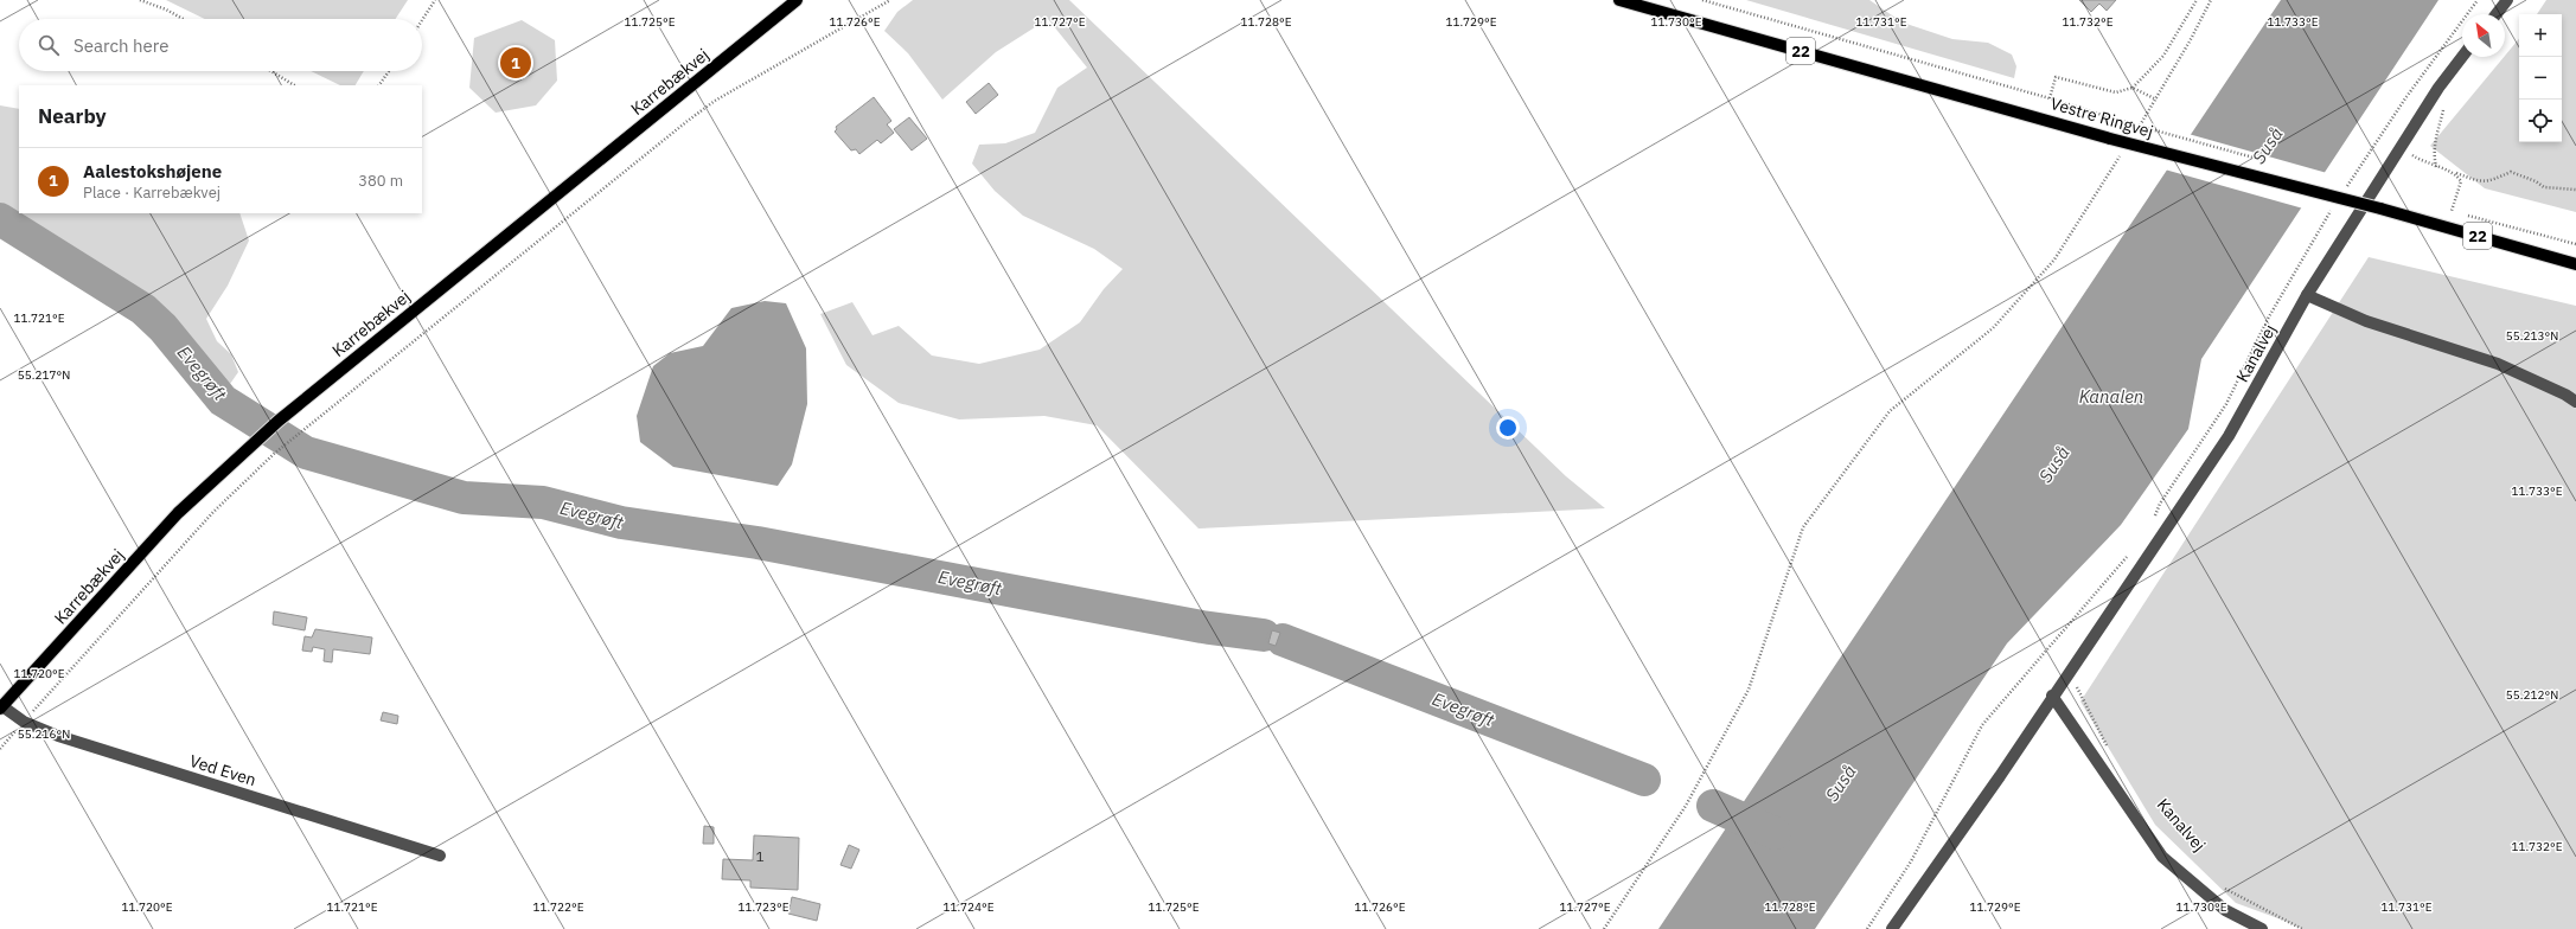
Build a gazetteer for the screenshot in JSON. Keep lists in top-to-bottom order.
{
  "streets": {
    "main road": ["22", "Karrebækvej", "Vestre Ringvej"],
    "street": ["Kanalvej", "Ved Even"]
  },
  "crossings": [
    ["Karrebækvej", "Ved Even"]
  ],
  "water": ["Suså", "Evegrøft", "Kanalen"],
  "house_numbers": ["1"],
  "north": "top left",
  "page": {
    "map_buttons": ["+", "−"],
    "search": "Search here",
    "pins": "1",
    "heading": "Nearby",
    "list": [
      {
        "mark": "1",
        "name": "Aalestokshøjene",
        "note": "Place · Karrebækvej",
        "value": "380 m"
      }
    ]
  },
  "coordinates": [
    "11.728°E",
    "11.731°E",
    "11.732°E",
    "11.725°E",
    "11.726°E",
    "11.727°E",
    "11.729°E",
    "11.730°E",
    "11.733°E",
    "11.721°E",
    "55.213°N",
    "55.217°N",
    "11.720°E",
    "55.212°N",
    "55.216°N",
    "11.722°E",
    "11.723°E",
    "11.724°E"
  ]
}
